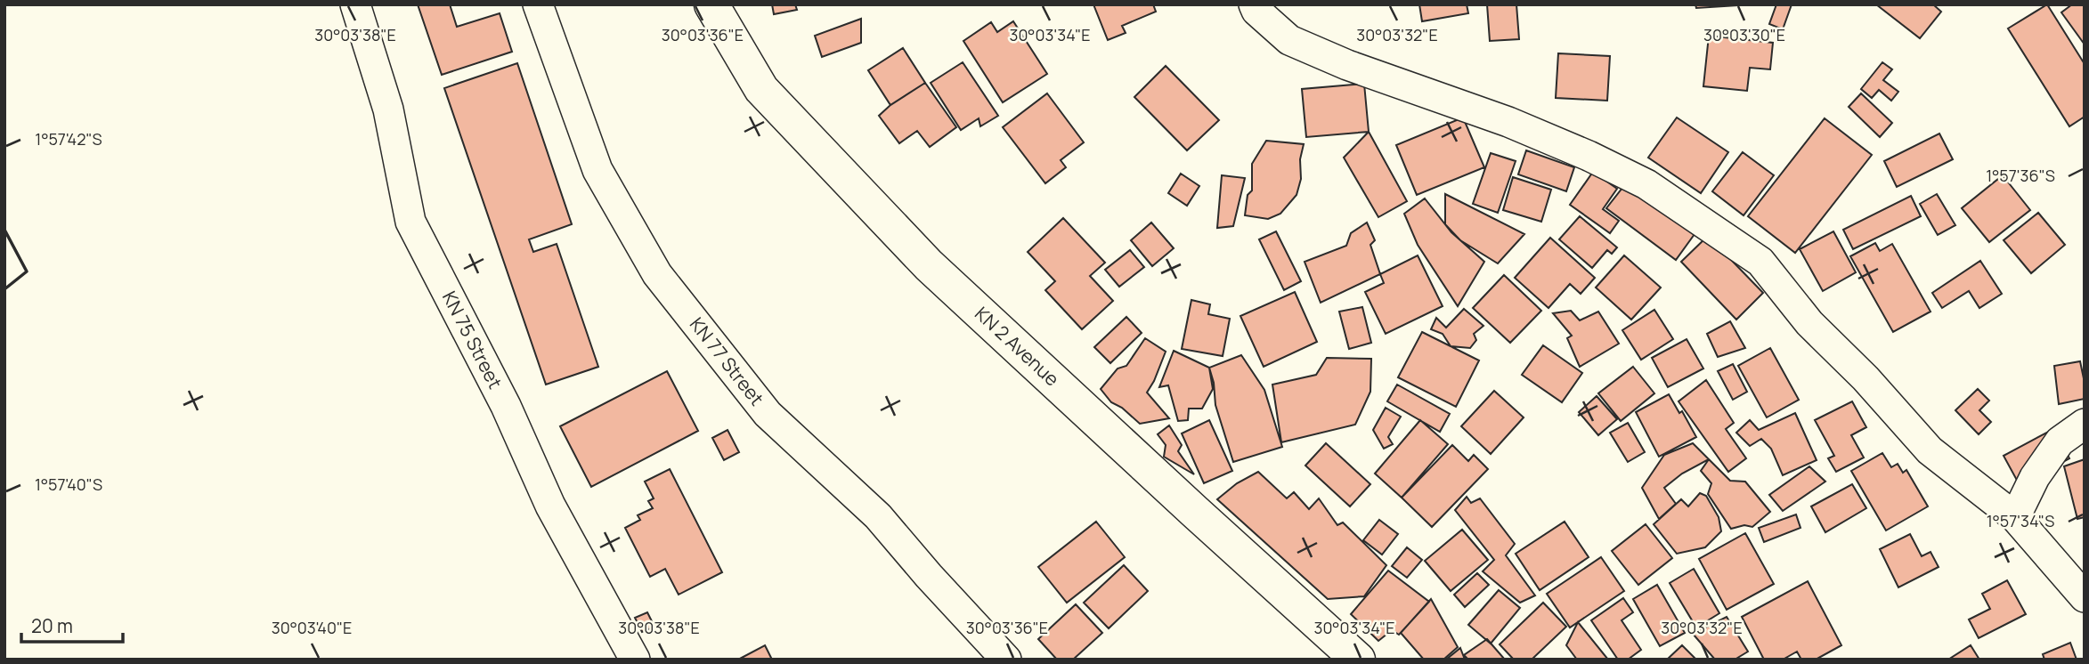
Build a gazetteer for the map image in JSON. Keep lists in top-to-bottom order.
{
  "streets": {
    "main road": ["KN 2 Avenue"],
    "street": ["KN 75 Street", "KN 77 Street"]
  },
  "scale_bar": "20 m",
  "coordinates": [
    "30°03'38\"E",
    "30°03'36\"E",
    "30°03'34\"E",
    "30°03'32\"E",
    "30°03'30\"E",
    "1°57'42\"S",
    "1°57'36\"S",
    "1°57'40\"S",
    "1°57'34\"S",
    "30°03'40\"E"
  ]
}
